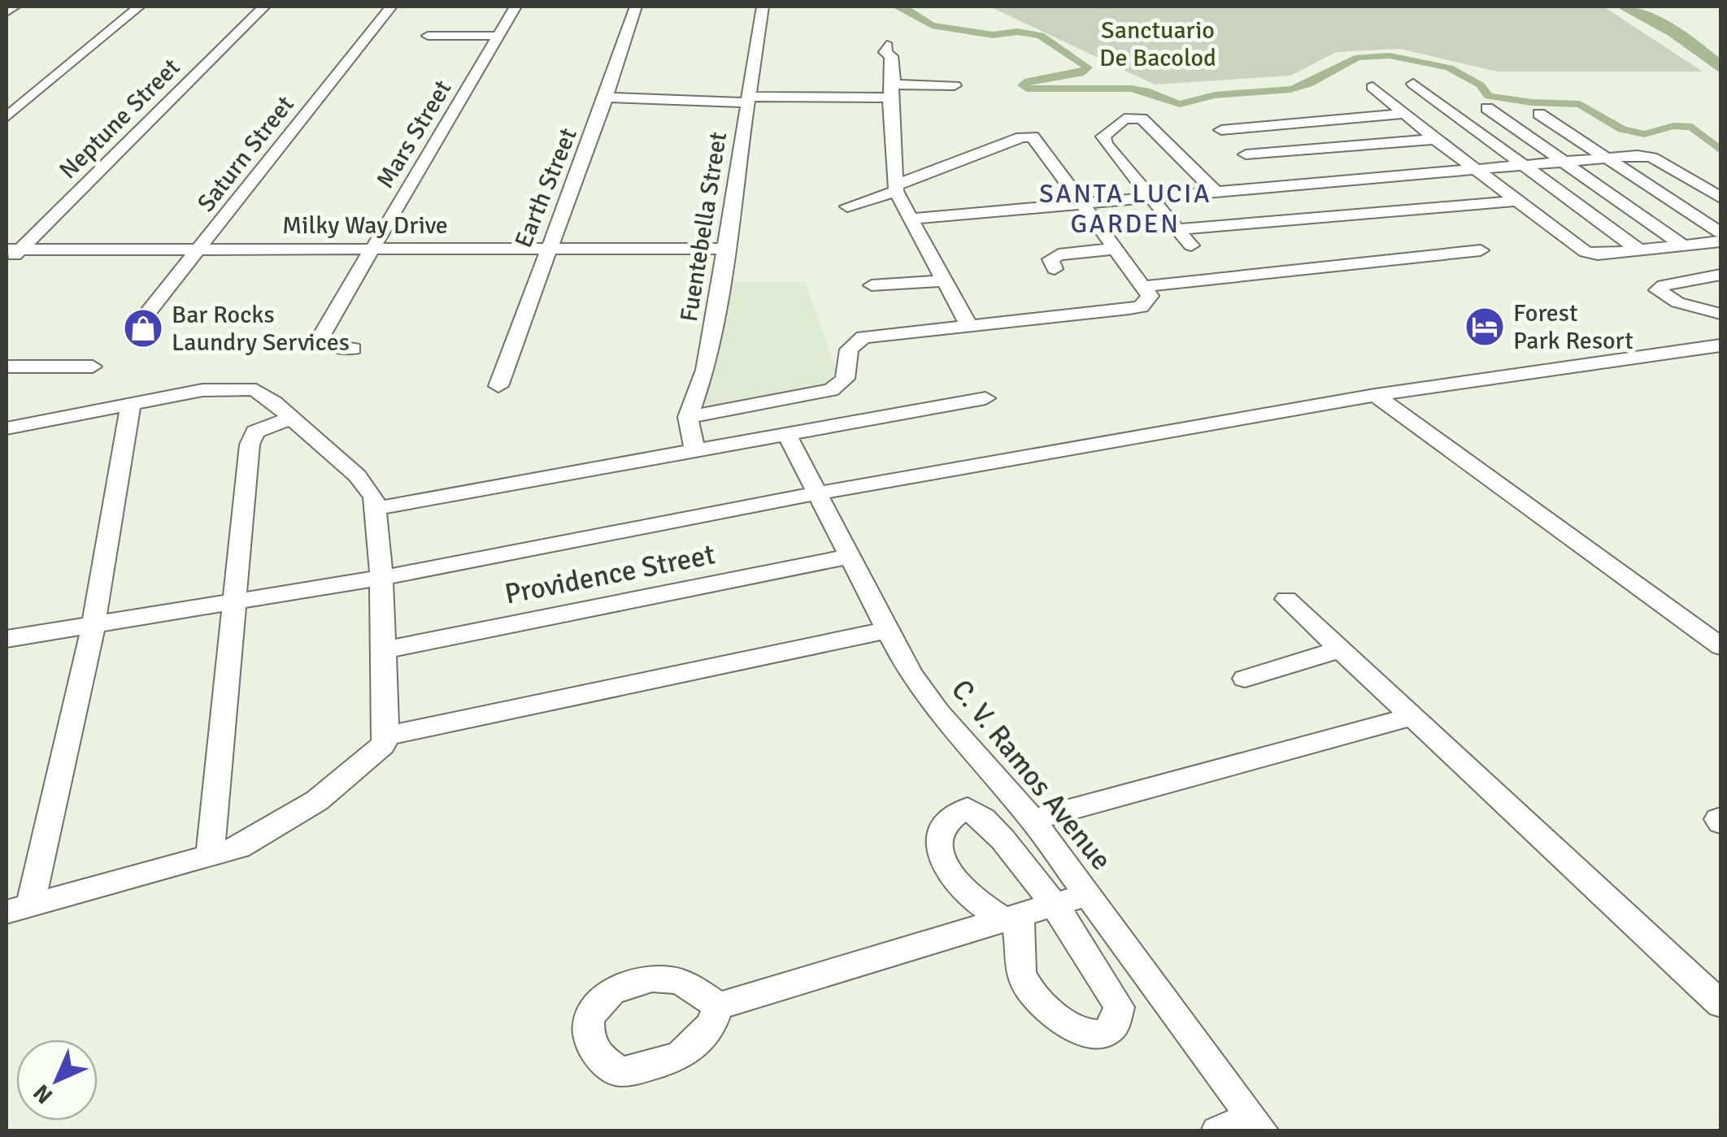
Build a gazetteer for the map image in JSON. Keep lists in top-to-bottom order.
{
  "streets": {
    "street": [
      "Neptune Street",
      "Mars Street",
      "Saturn Street",
      "Earth Street",
      "Milky Way Drive",
      "Fuentebella Street",
      "Providence Street",
      "C. V. Ramos Avenue"
    ]
  },
  "crossings": [
    ["Neptune Street", "Milky Way Drive"],
    ["Mars Street", "Milky Way Drive"],
    ["Saturn Street", "Milky Way Drive"],
    ["Earth Street", "Milky Way Drive"],
    ["Milky Way Drive", "Fuentebella Street"],
    ["Providence Street", "C. V. Ramos Avenue"]
  ],
  "districts": ["SANTA LUCIA GARDEN"],
  "parks": ["Sanctuario De Bacolod"],
  "places": {
    "hotel": ["Forest Park Resort"],
    "shop": ["Bar Rocks Laundry Services"]
  },
  "north": "bottom left"
}
